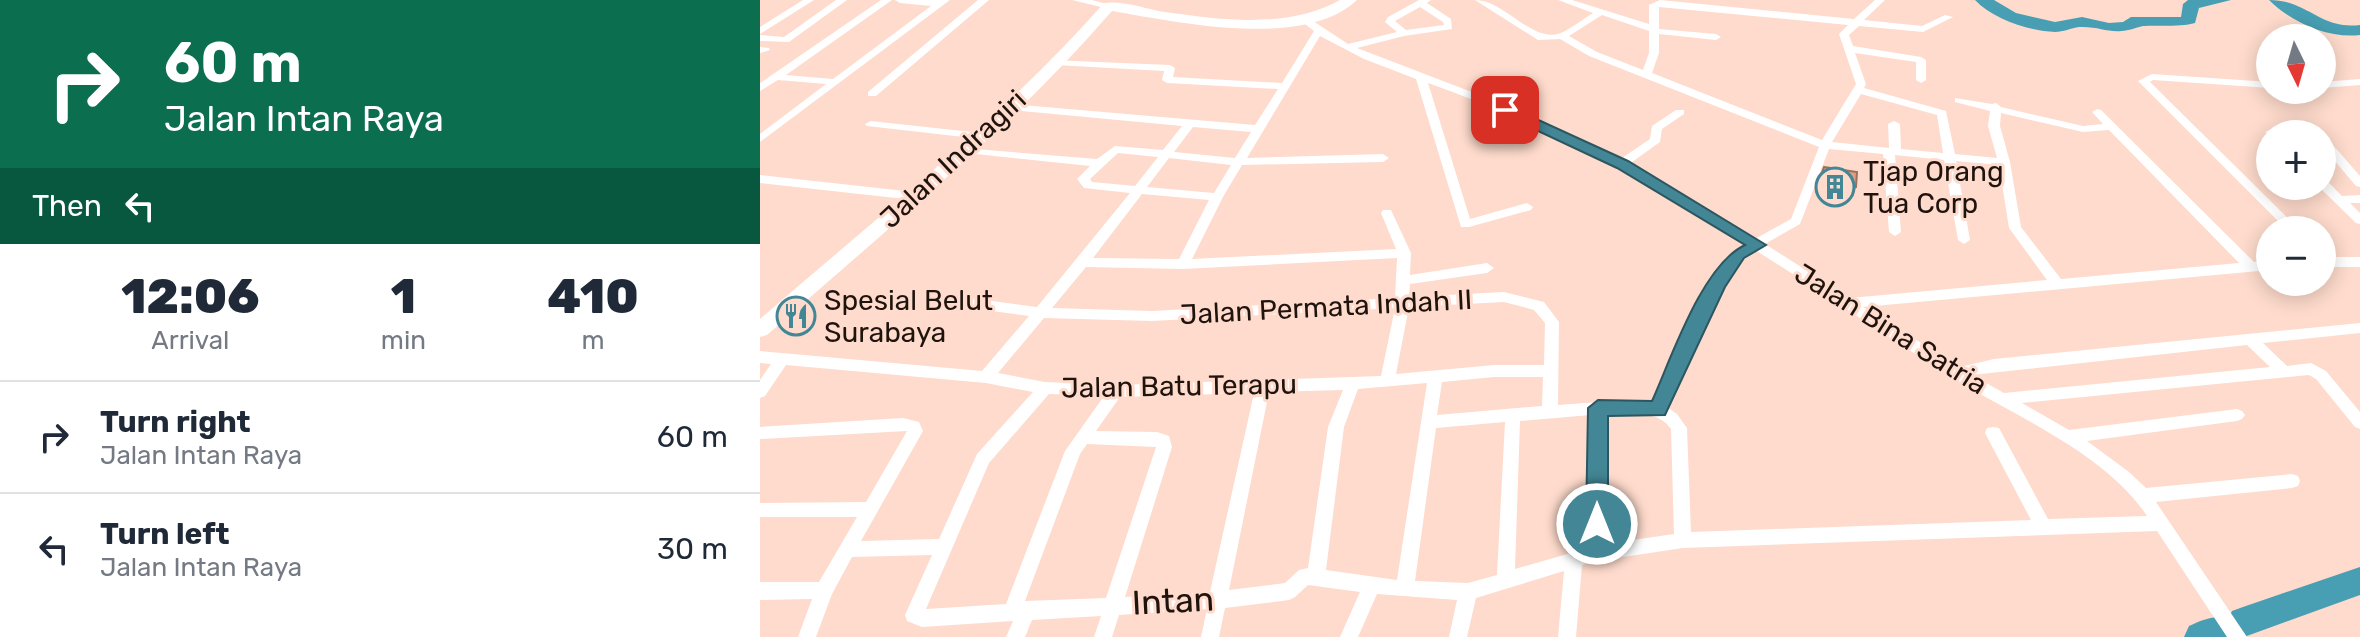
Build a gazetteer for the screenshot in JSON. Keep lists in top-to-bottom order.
{
  "streets": {
    "street": [
      "Jalan Indragiri",
      "Jalan Permata Indah II",
      "Jalan Bina Satria",
      "Jalan Batu Terapu",
      "Intan"
    ]
  },
  "crossings": [
    ["Jalan Permata Indah II", "Jalan Batu Terapu"],
    ["Jalan Batu Terapu", "Intan"]
  ],
  "places": {
    "building": ["Tjap Orang Tua Corp"],
    "restaurant": ["Spesial Belut Surabaya"]
  },
  "north": "bottom",
  "page": {
    "turn": ["60 m", "Jalan Intan Raya"],
    "map_buttons": ["+", "−"],
    "then": "Then",
    "eta": [
      "12:06",
      "Arrival",
      "1",
      "min",
      "410",
      "m"
    ],
    "list": [
      {
        "name": "Turn right",
        "note": "Jalan Intan Raya",
        "value": "60 m"
      },
      {
        "name": "Turn left",
        "note": "Jalan Intan Raya",
        "value": "30 m"
      }
    ]
  }
}
